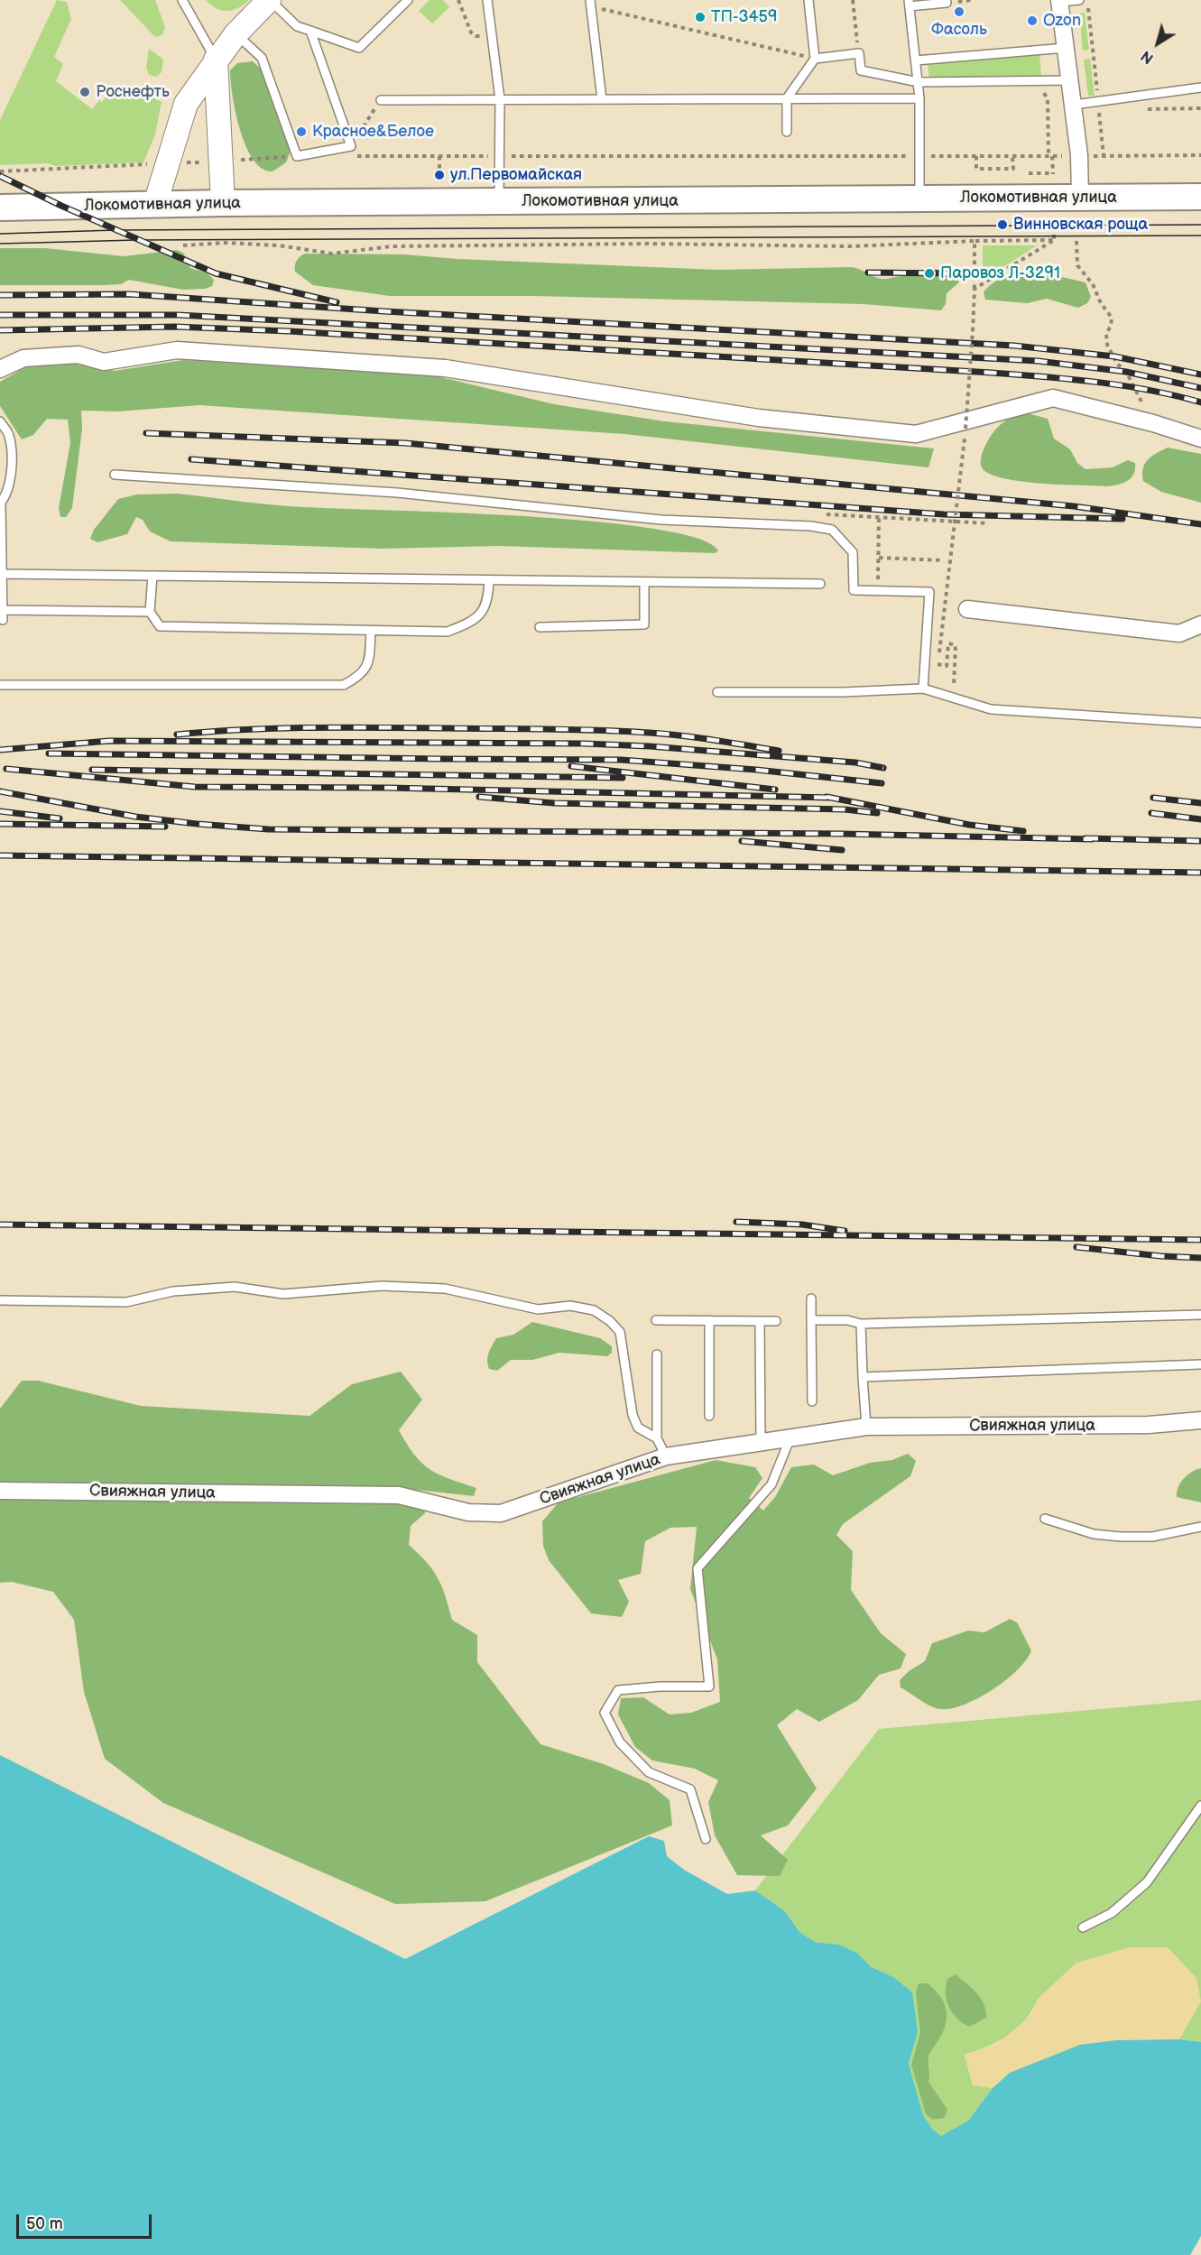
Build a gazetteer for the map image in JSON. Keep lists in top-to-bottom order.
{
  "streets": {
    "main road": ["Локомотивная улица"],
    "street": ["Свияжная улица"]
  },
  "places": [
    "Фасоль",
    "ТП-3459",
    "Ozon",
    "Роснефть",
    "Красное&Белое",
    "ул.Первомайская",
    "Винновская роща",
    "Паровоз Л-3291"
  ],
  "scale_bar": "50 m",
  "north": "bottom left"
}
